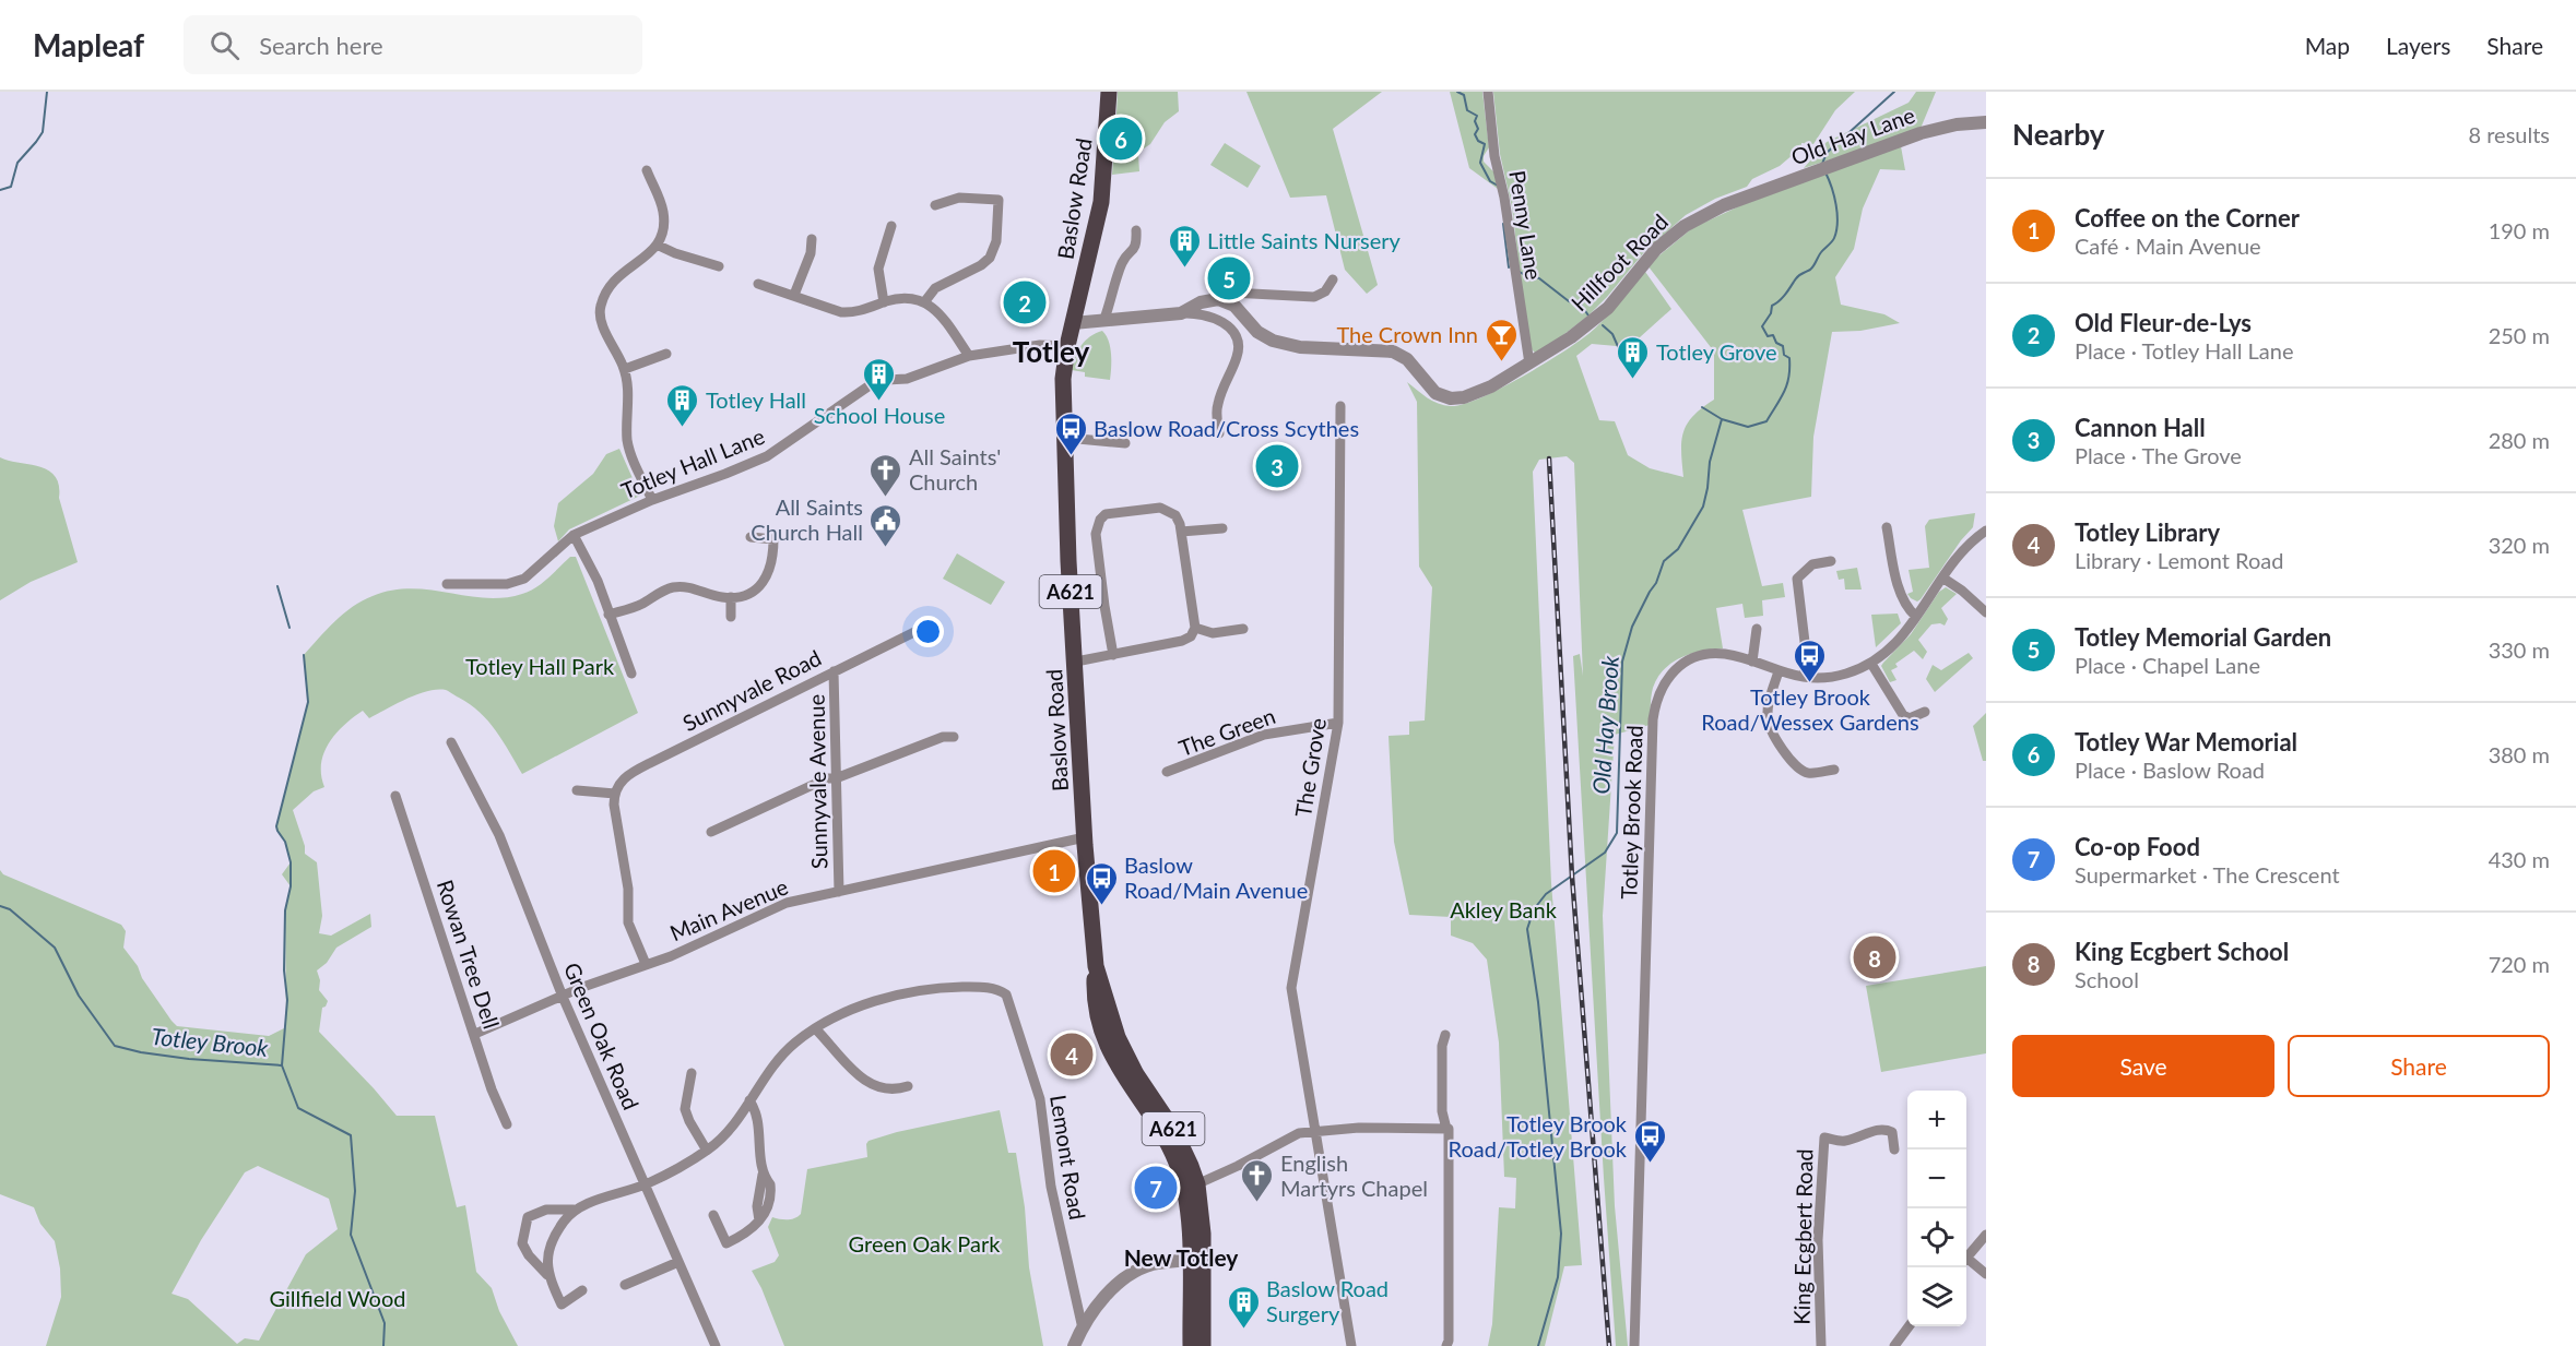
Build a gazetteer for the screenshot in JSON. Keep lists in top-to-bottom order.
{
  "streets": {
    "main road": ["Baslow Road", "A621"],
    "street": [
      "Old Hay Lane",
      "Penny Lane",
      "Hillfoot Road",
      "Totley Hall Lane",
      "Sunnyvale Road",
      "The Green",
      "The Grove",
      "Sunnyvale Avenue",
      "Totley Brook Road",
      "Main Avenue",
      "Rowan Tree Dell",
      "Green Oak Road",
      "Lemont Road",
      "King Ecgbert Road"
    ]
  },
  "crossings": [
    ["Old Hay Lane", "Hillfoot Road"],
    ["Baslow Road", "Totley Hall Lane"],
    ["Baslow Road", "A621"],
    ["Baslow Road", "Main Avenue"],
    ["Penny Lane", "Hillfoot Road"],
    ["Sunnyvale Road", "Sunnyvale Avenue"],
    ["The Green", "The Grove"],
    ["Sunnyvale Avenue", "Main Avenue"],
    ["Main Avenue", "Rowan Tree Dell"],
    ["Main Avenue", "Green Oak Road"]
  ],
  "districts": ["Totley", "New Totley"],
  "water": ["Old Hay Brook", "Totley Brook"],
  "parks": [
    "Totley Hall Park",
    "Akley Bank",
    "Green Oak Park",
    "Gillfield Wood"
  ],
  "places": {
    "building": [
      "Little Saints Nursery",
      "Totley Grove",
      "School House",
      "Totley Hall",
      "Baslow Road Surgery"
    ],
    "bar": ["The Crown Inn"],
    "bus stop": [
      "Baslow Road/Cross Scythes",
      "Totley Brook Road/Wessex Gardens",
      "Baslow Road/Main Avenue",
      "Totley Brook Road/Totley Brook"
    ],
    "church": ["All Saints' Church", "English Martyrs Chapel"],
    "public building": ["All Saints Church Hall"]
  },
  "page": {
    "header": "Mapleaf",
    "search": "Search here",
    "nav": ["Map", "Layers", "Share"],
    "heading": ["Nearby", "8 results"],
    "pins": [
      "6",
      "5",
      "2",
      "3",
      "1",
      "8",
      "4",
      "7"
    ],
    "list": [
      {
        "mark": "1",
        "name": "Coffee on the Corner",
        "note": "Café · Main Avenue",
        "value": "190 m"
      },
      {
        "mark": "2",
        "name": "Old Fleur-de-Lys",
        "note": "Place · Totley Hall Lane",
        "value": "250 m"
      },
      {
        "mark": "3",
        "name": "Cannon Hall",
        "note": "Place · The Grove",
        "value": "280 m"
      },
      {
        "mark": "4",
        "name": "Totley Library",
        "note": "Library · Lemont Road",
        "value": "320 m"
      },
      {
        "mark": "5",
        "name": "Totley Memorial Garden",
        "note": "Place · Chapel Lane",
        "value": "330 m"
      },
      {
        "mark": "6",
        "name": "Totley War Memorial",
        "note": "Place · Baslow Road",
        "value": "380 m"
      },
      {
        "mark": "7",
        "name": "Co-op Food",
        "note": "Supermarket · The Crescent",
        "value": "430 m"
      },
      {
        "mark": "8",
        "name": "King Ecgbert School",
        "note": "School",
        "value": "720 m"
      }
    ],
    "buttons": ["Save", "Share"],
    "map_buttons": ["+", "−"]
  }
}
